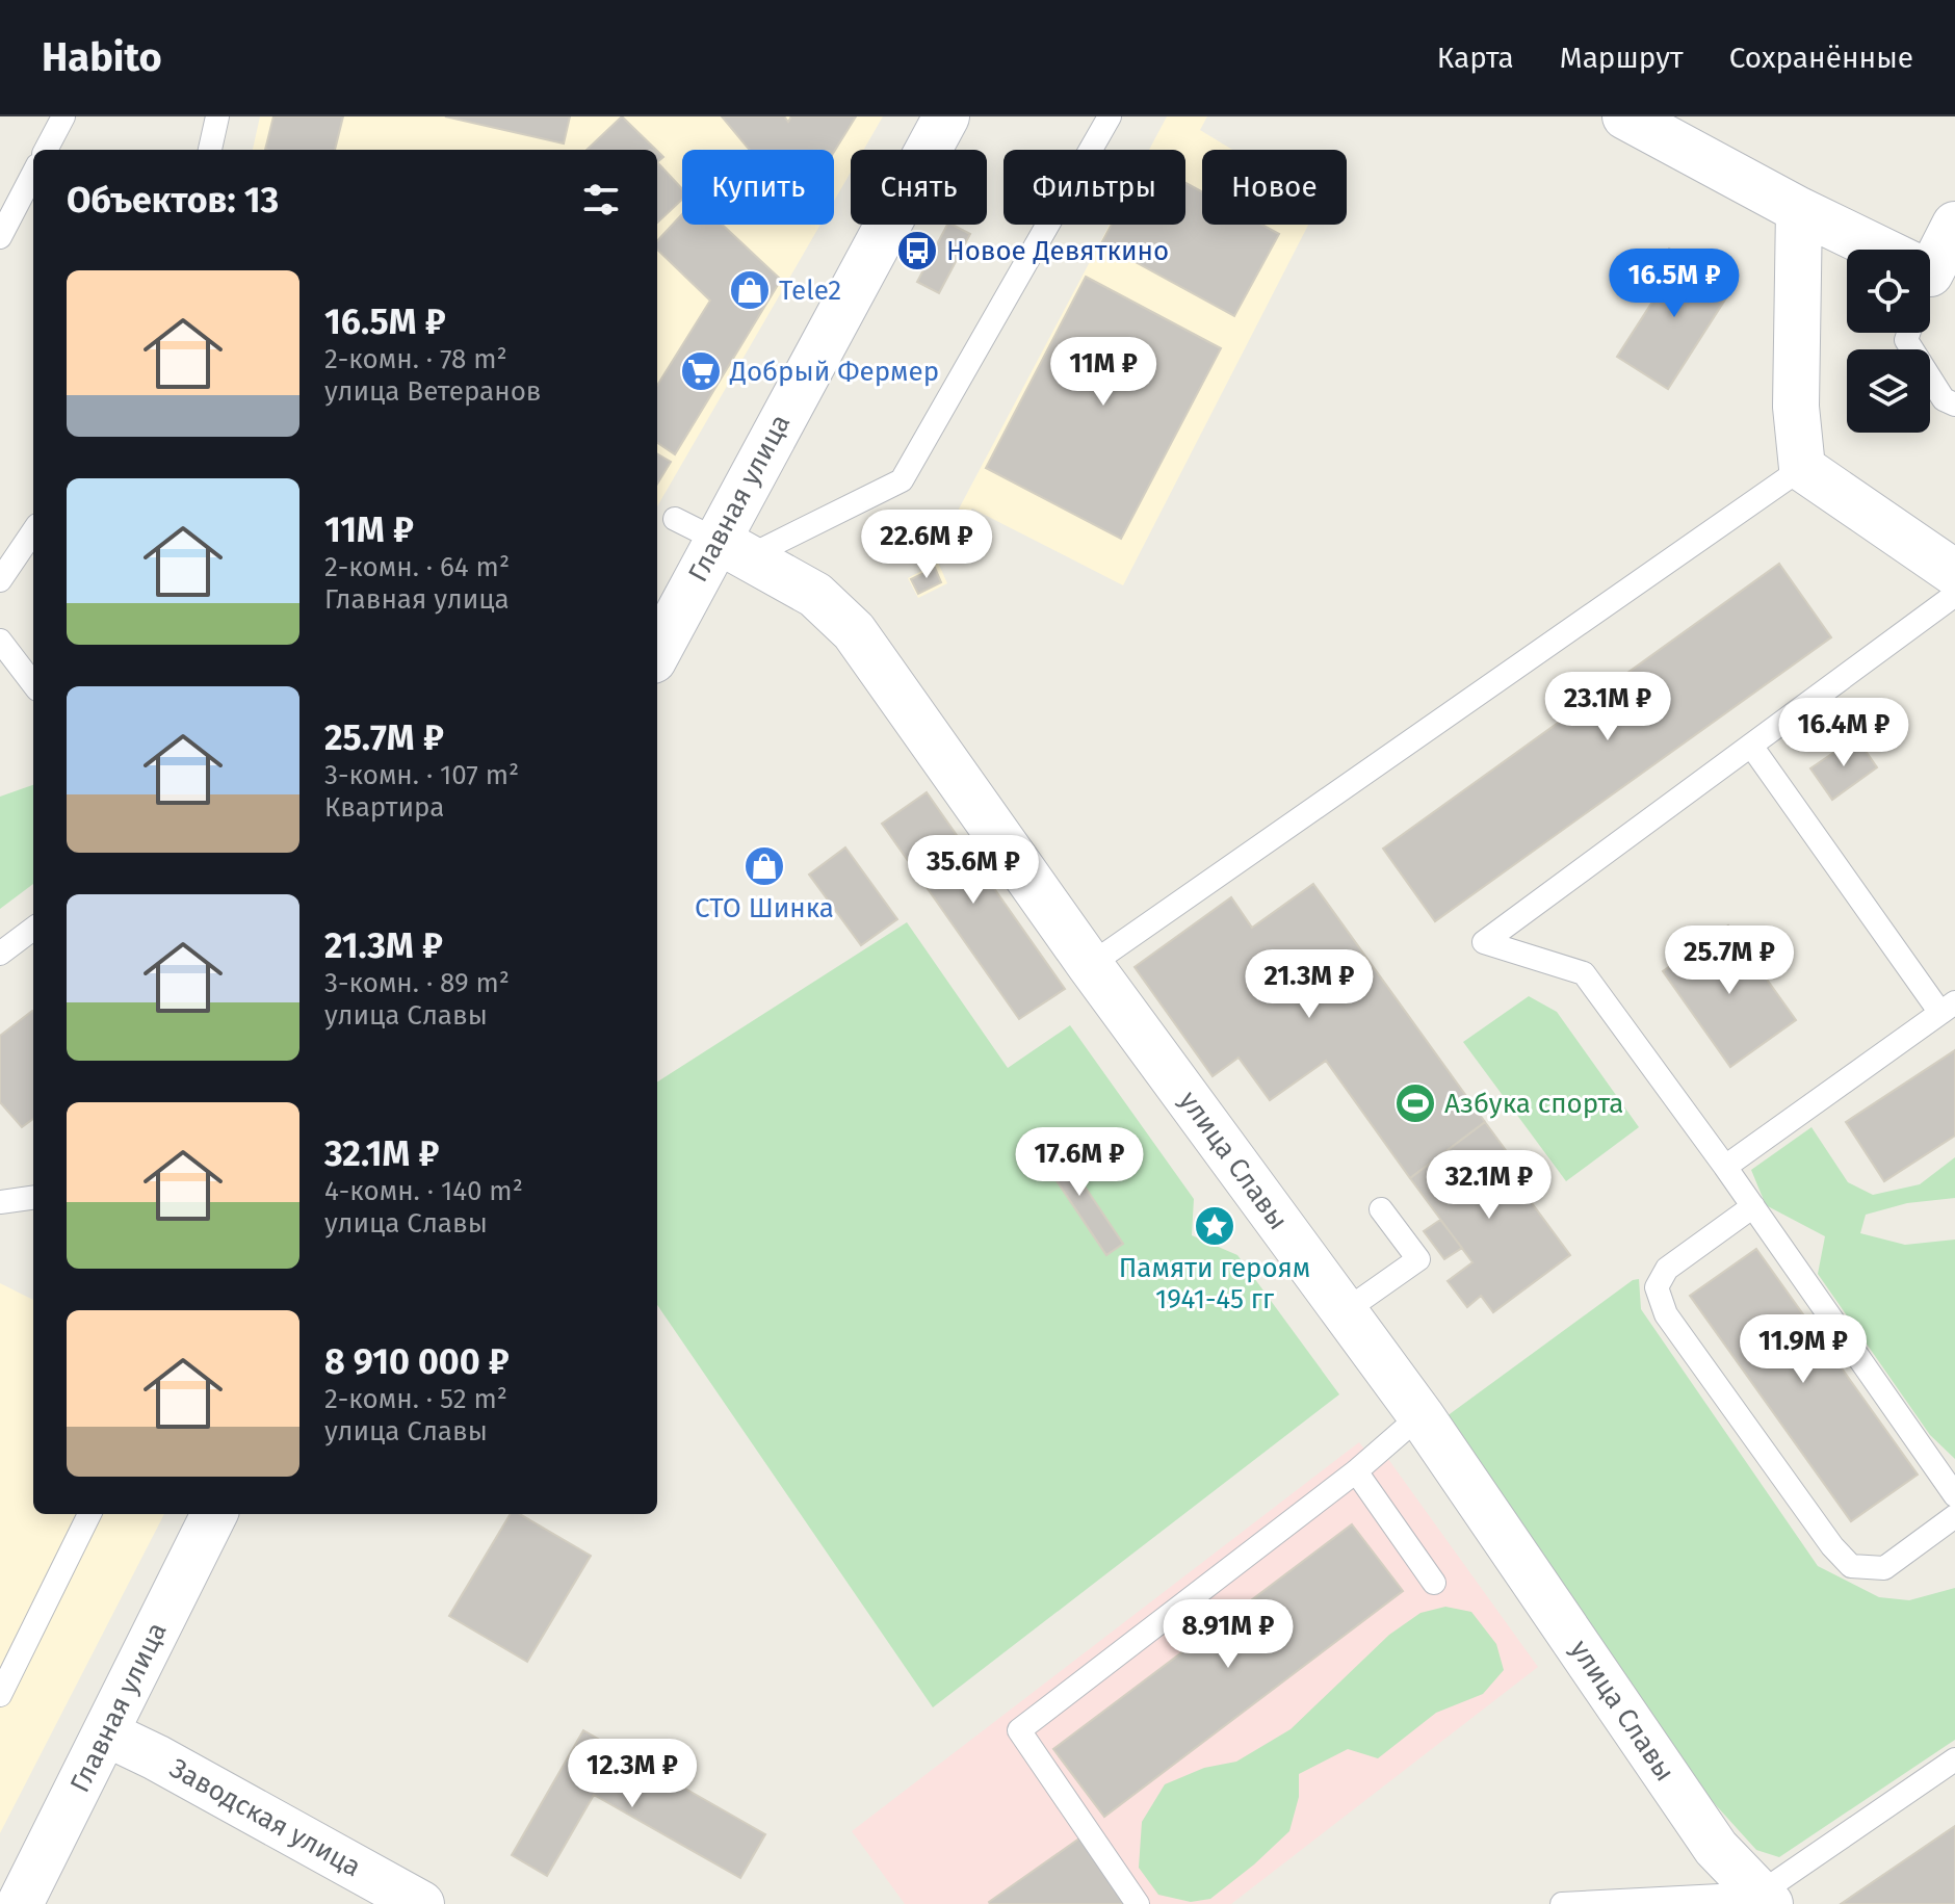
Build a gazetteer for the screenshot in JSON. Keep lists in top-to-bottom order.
{
  "streets": {
    "street": ["Главная улица", "улица Славы", "Заводская улица"]
  },
  "crossings": [
    ["Главная улица", "улица Славы"],
    ["Главная улица", "Заводская улица"]
  ],
  "places": {
    "bus stop": ["Новое Девяткино"],
    "shop": ["Tele2", "СТО Шинка"],
    "supermarket": ["Добрый Фермер"],
    "sports": ["Азбука спорта"],
    "place": ["Памяти героям 1941-45 гг"]
  },
  "page": {
    "header": "Habito",
    "nav": ["Карта", "Маршрут", "Сохранённые"],
    "chip": [
      "Купить",
      "Снять",
      "Фильтры",
      "Новое"
    ],
    "heading": "Объектов: 13",
    "price": [
      "16.5M ₽",
      "11M ₽",
      "22.6M ₽",
      "23.1M ₽",
      "16.4M ₽",
      "35.6M ₽",
      "25.7M ₽",
      "21.3M ₽",
      "17.6M ₽",
      "32.1M ₽",
      "11.9M ₽",
      "8.91M ₽",
      "12.3M ₽"
    ],
    "list": [
      {
        "name": "16.5M ₽",
        "note": "2-комн. · 78 m² · улица Ветеранов"
      },
      {
        "name": "11M ₽",
        "note": "2-комн. · 64 m² · Главная улица"
      },
      {
        "name": "25.7M ₽",
        "note": "3-комн. · 107 m² · Квартира"
      },
      {
        "name": "21.3M ₽",
        "note": "3-комн. · 89 m² · улица Славы"
      },
      {
        "name": "32.1M ₽",
        "note": "4-комн. · 140 m² · улица Славы"
      },
      {
        "name": "8 910 000 ₽",
        "note": "2-комн. · 52 m² · улица Славы"
      }
    ]
  }
}
